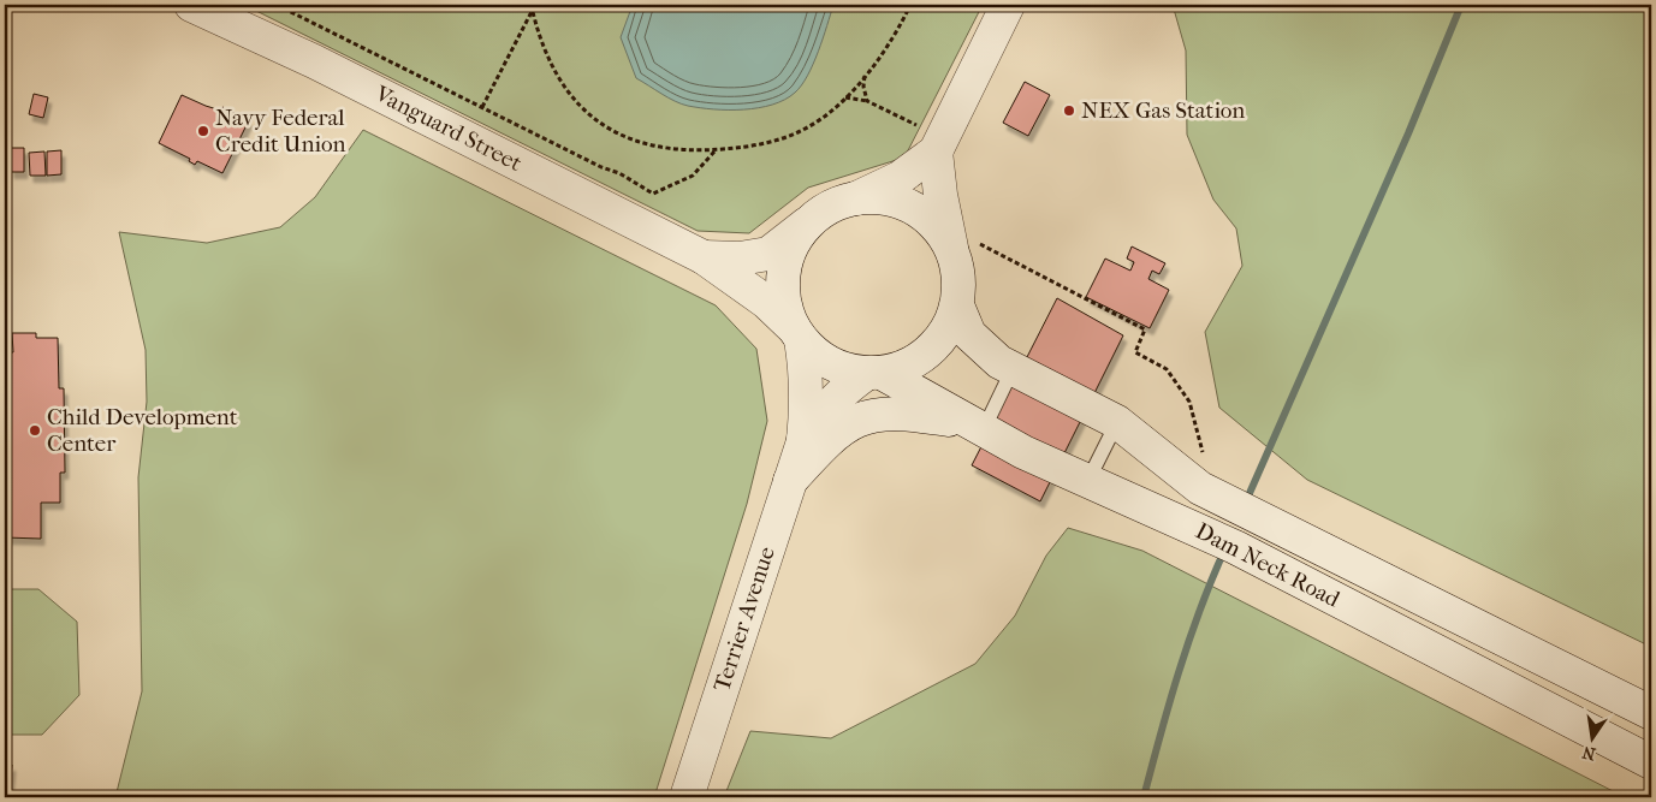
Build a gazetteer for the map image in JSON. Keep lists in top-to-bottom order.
{
  "streets": {
    "main road": ["Vanguard Street", "Dam Neck Road", "Terrier Avenue"]
  },
  "crossings": [
    ["Vanguard Street", "Dam Neck Road"],
    ["Vanguard Street", "Terrier Avenue"],
    ["Dam Neck Road", "Terrier Avenue"]
  ],
  "places": ["NEX Gas Station", "Navy Federal Credit Union", "Child Development Center"],
  "north": "bottom"
}
